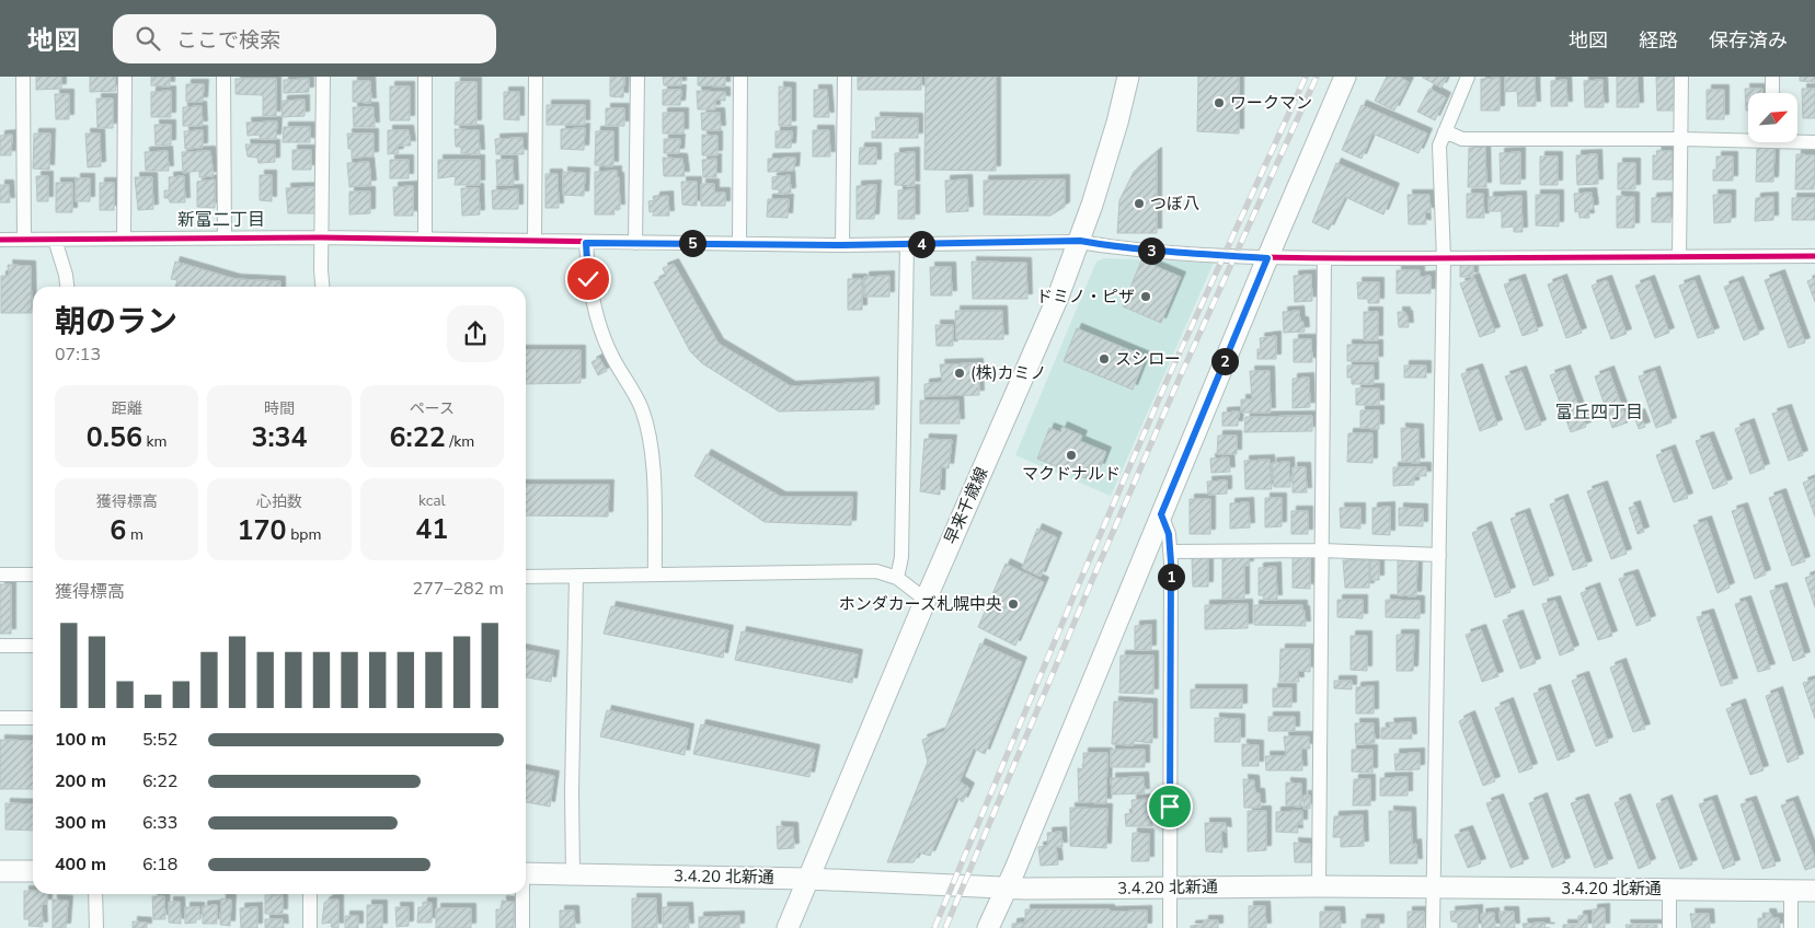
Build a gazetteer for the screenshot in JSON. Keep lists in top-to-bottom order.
{
  "streets": {
    "street": ["早来千歳線", "3.4.20 北新通"]
  },
  "crossings": [
    ["早来千歳線", "3.4.20 北新通"]
  ],
  "districts": ["新富二丁目", "富丘四丁目"],
  "places": [
    "ワークマン",
    "つぼ八",
    "ドミノ・ピザ",
    "スシロー",
    "(株)カミノ",
    "マクドナルド",
    "ホンダカーズ札幌中央"
  ],
  "north": "top right",
  "page": {
    "header": "地図",
    "search": "ここで検索",
    "nav": ["地図", "経路", "保存済み"],
    "pins": [
      "5",
      "4",
      "3",
      "2",
      "1"
    ],
    "heading": ["朝のラン", "07:13"],
    "stats": [
      ["距離", "0.56 km"],
      ["時間", "3:34"],
      ["ペース", "6:22 /km"],
      ["獲得標高", "6 m"],
      ["心拍数", "170 bpm"],
      ["kcal", "41"]
    ],
    "chart": ["獲得標高", "277–282 m"],
    "list": [
      {
        "name": "100 m",
        "note": "5:52"
      },
      {
        "name": "200 m",
        "note": "6:22"
      },
      {
        "name": "300 m",
        "note": "6:33"
      },
      {
        "name": "400 m",
        "note": "6:18"
      }
    ]
  }
}
